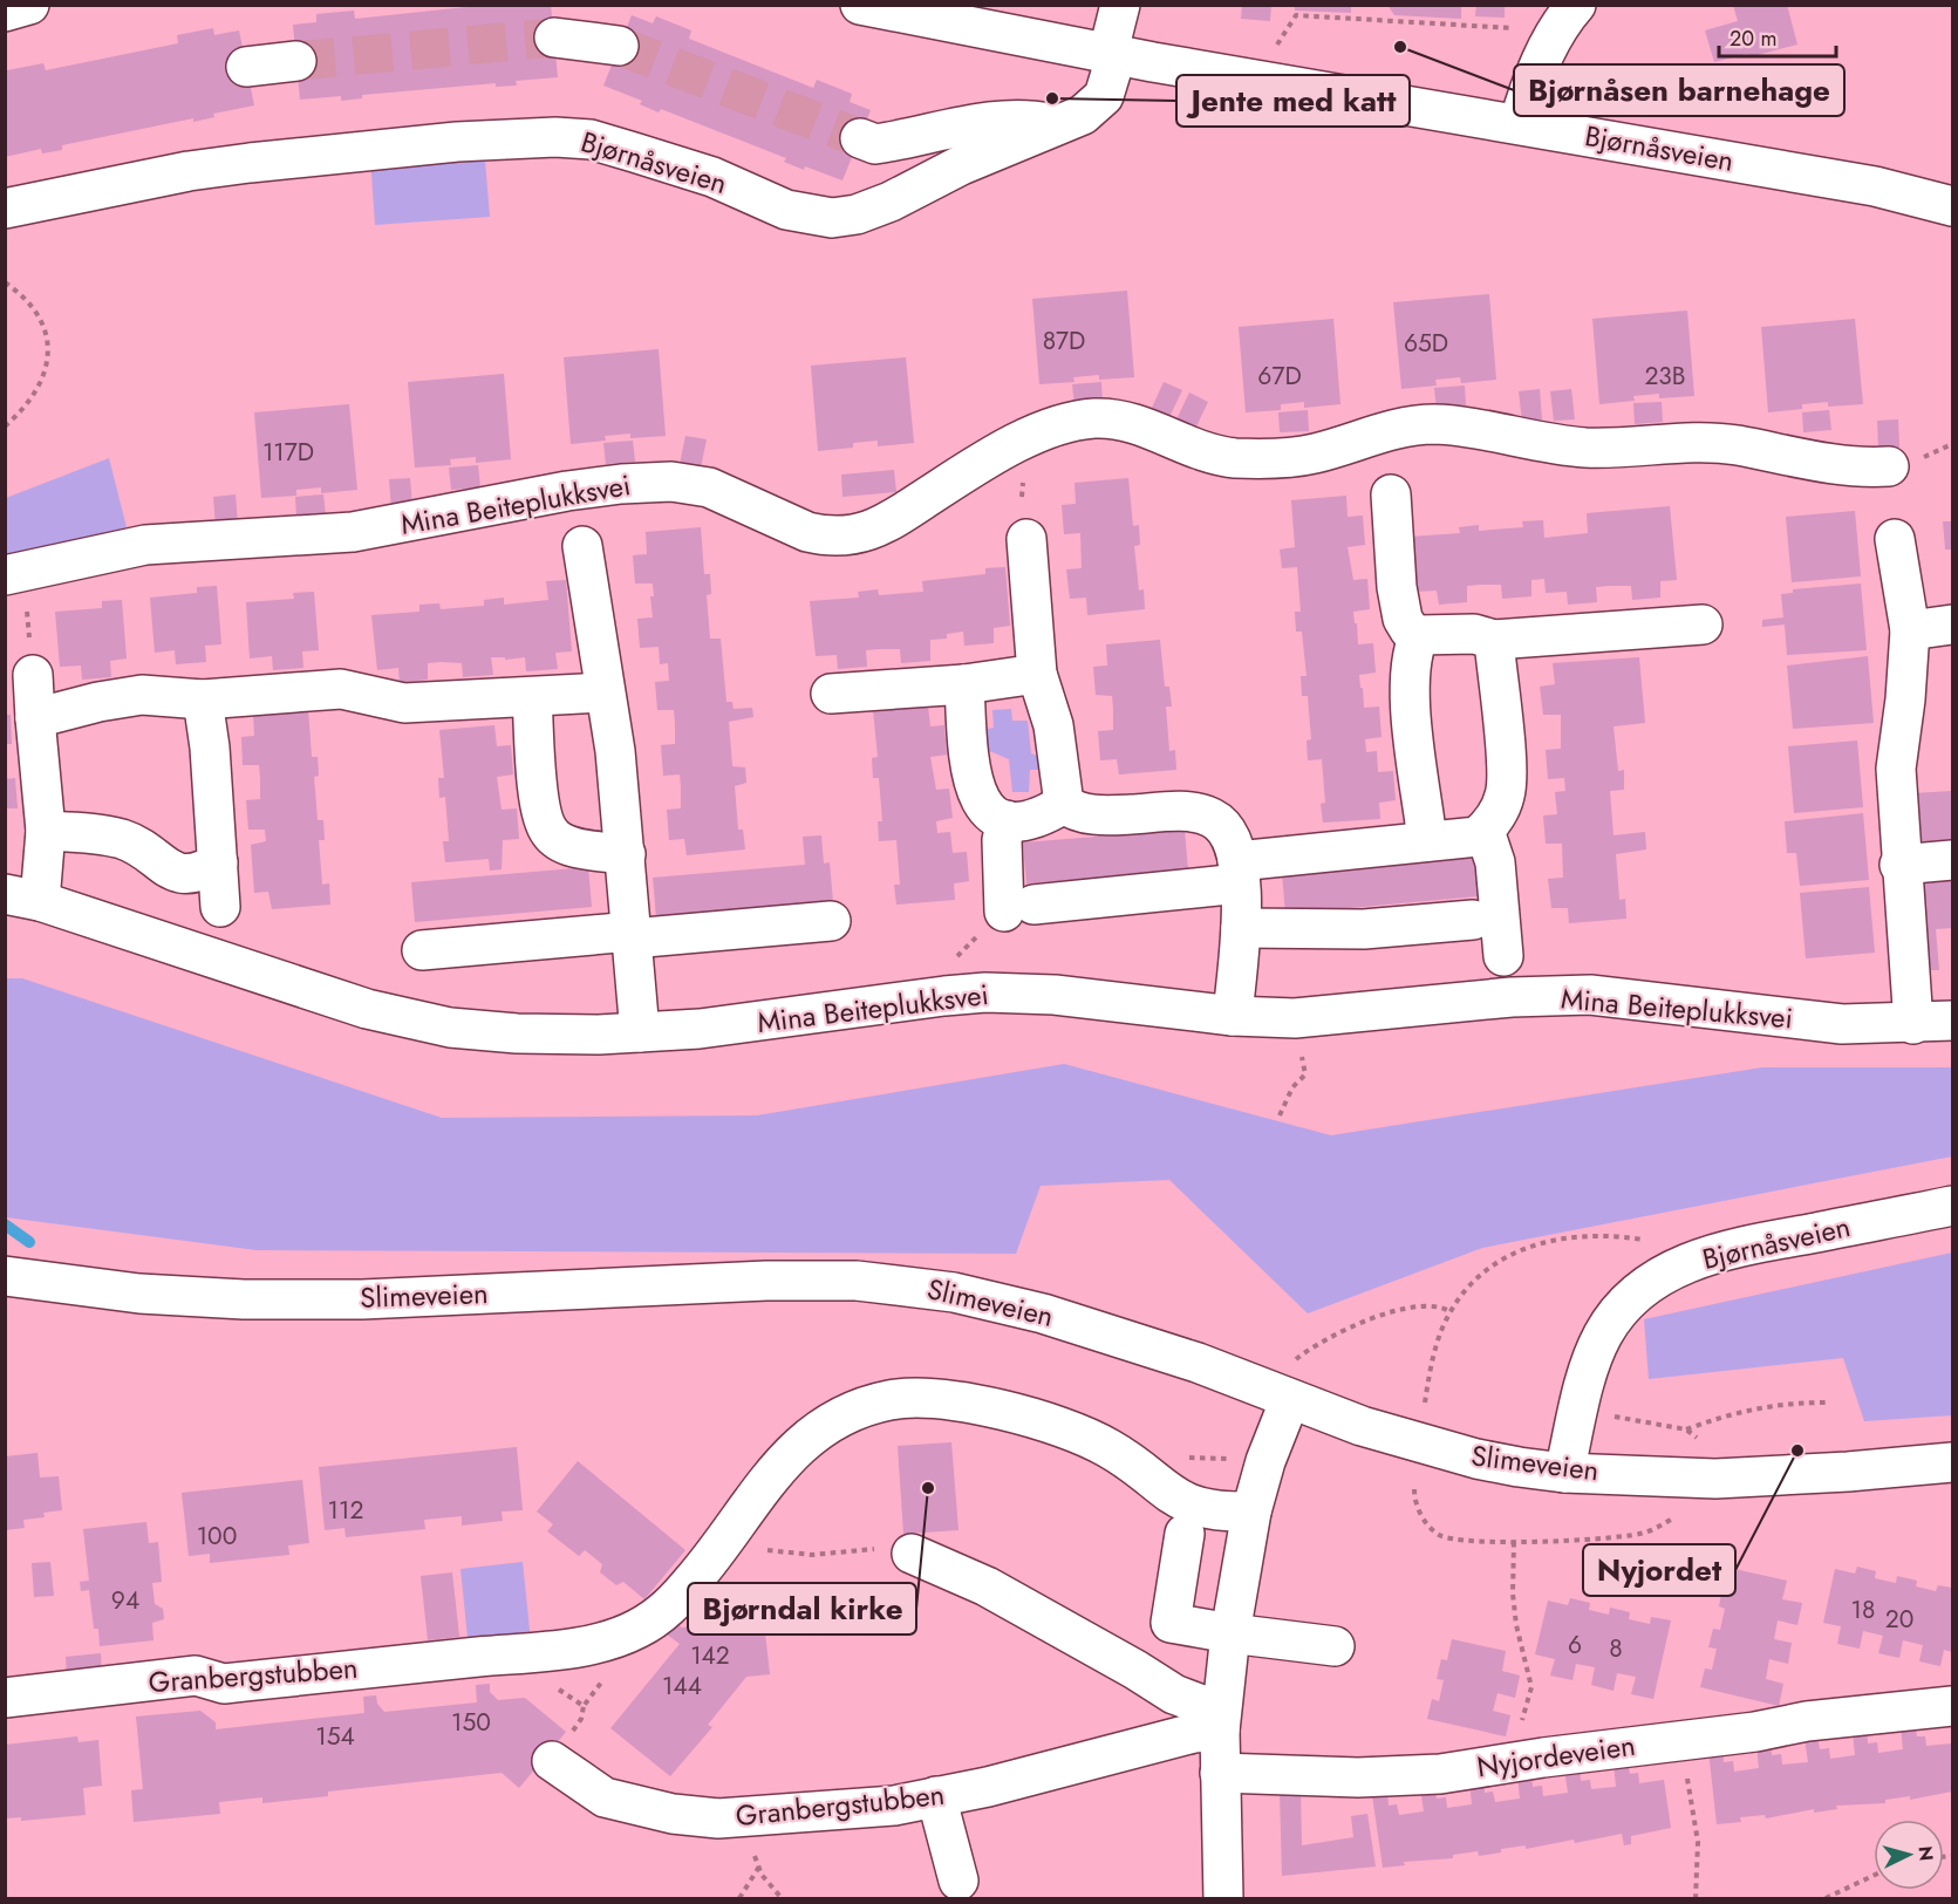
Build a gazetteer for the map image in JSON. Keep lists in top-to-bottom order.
{
  "streets": {
    "street": [
      "Bjørnåsveien",
      "Mina Beiteplukksvei",
      "Slimeveien",
      "Granbergstubben",
      "Nyjordeveien"
    ]
  },
  "crossings": [
    ["Bjørnåsveien", "Slimeveien"]
  ],
  "places": [
    "Bjørnåsen barnehage",
    "Jente med katt",
    "Nyjordet",
    "Bjørndal kirke"
  ],
  "house_numbers": [
    "87D",
    "65D",
    "67D",
    "23B",
    "117D",
    "112",
    "100",
    "94",
    "18",
    "20",
    "6",
    "8",
    "142",
    "144",
    "150",
    "154"
  ],
  "scale_bar": "20 m",
  "north": "right"
}
